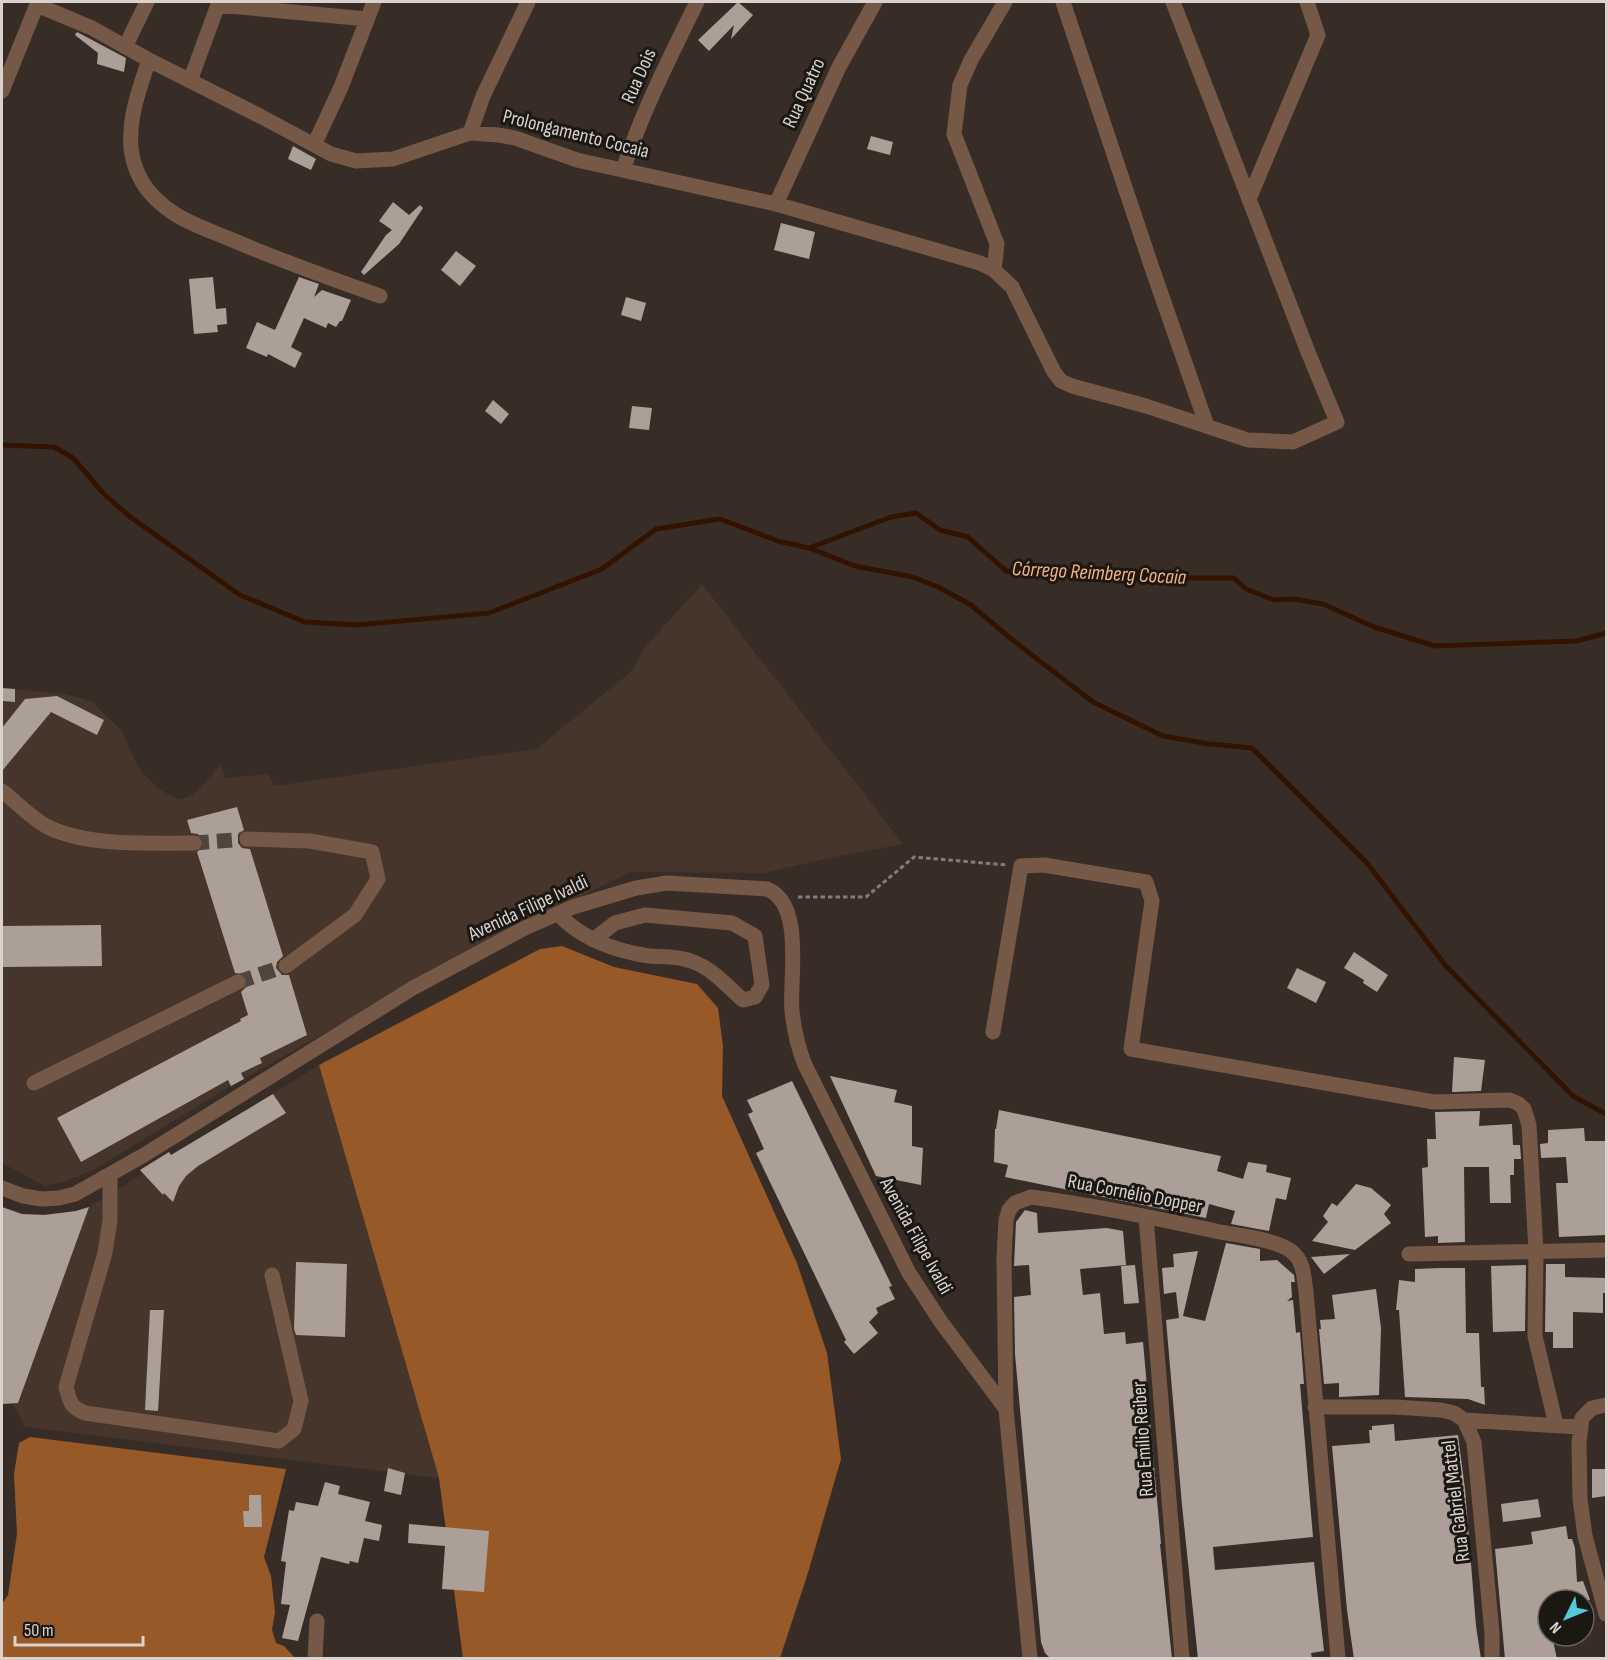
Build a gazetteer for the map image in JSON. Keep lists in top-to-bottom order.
{
  "streets": {
    "street": [
      "Rua Dois",
      "Rua Quatro",
      "Prolongamento Cocaia",
      "Avenida Filipe Ivaldi",
      "Rua Cornélio Dopper",
      "Rua Emílio Reiber",
      "Rua Gabriel Mattel"
    ]
  },
  "crossings": [
    ["Rua Dois", "Prolongamento Cocaia"],
    ["Rua Quatro", "Prolongamento Cocaia"],
    ["Avenida Filipe Ivaldi", "Rua Cornélio Dopper"],
    ["Rua Cornélio Dopper", "Rua Emílio Reiber"],
    ["Rua Cornélio Dopper", "Rua Gabriel Mattel"]
  ],
  "water": ["Córrego Reimberg Cocaia"],
  "scale_bar": "50 m",
  "north": "bottom left"
}
